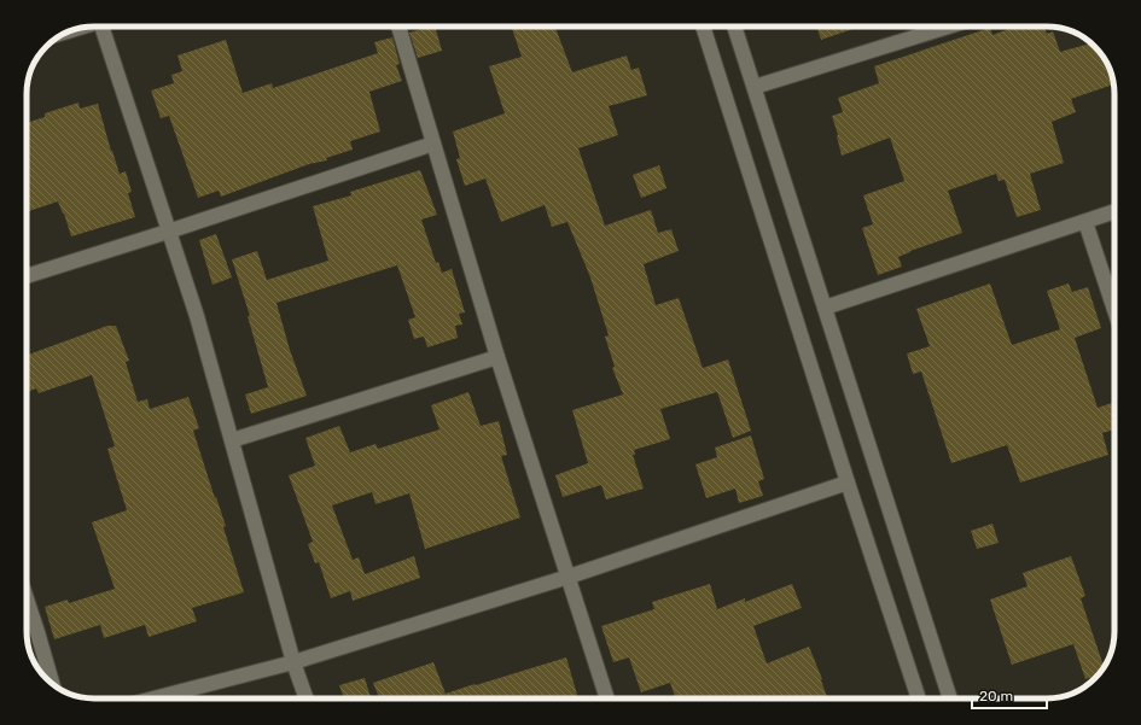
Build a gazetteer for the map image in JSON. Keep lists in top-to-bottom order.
{
  "scale_bar": "20 m"
}
